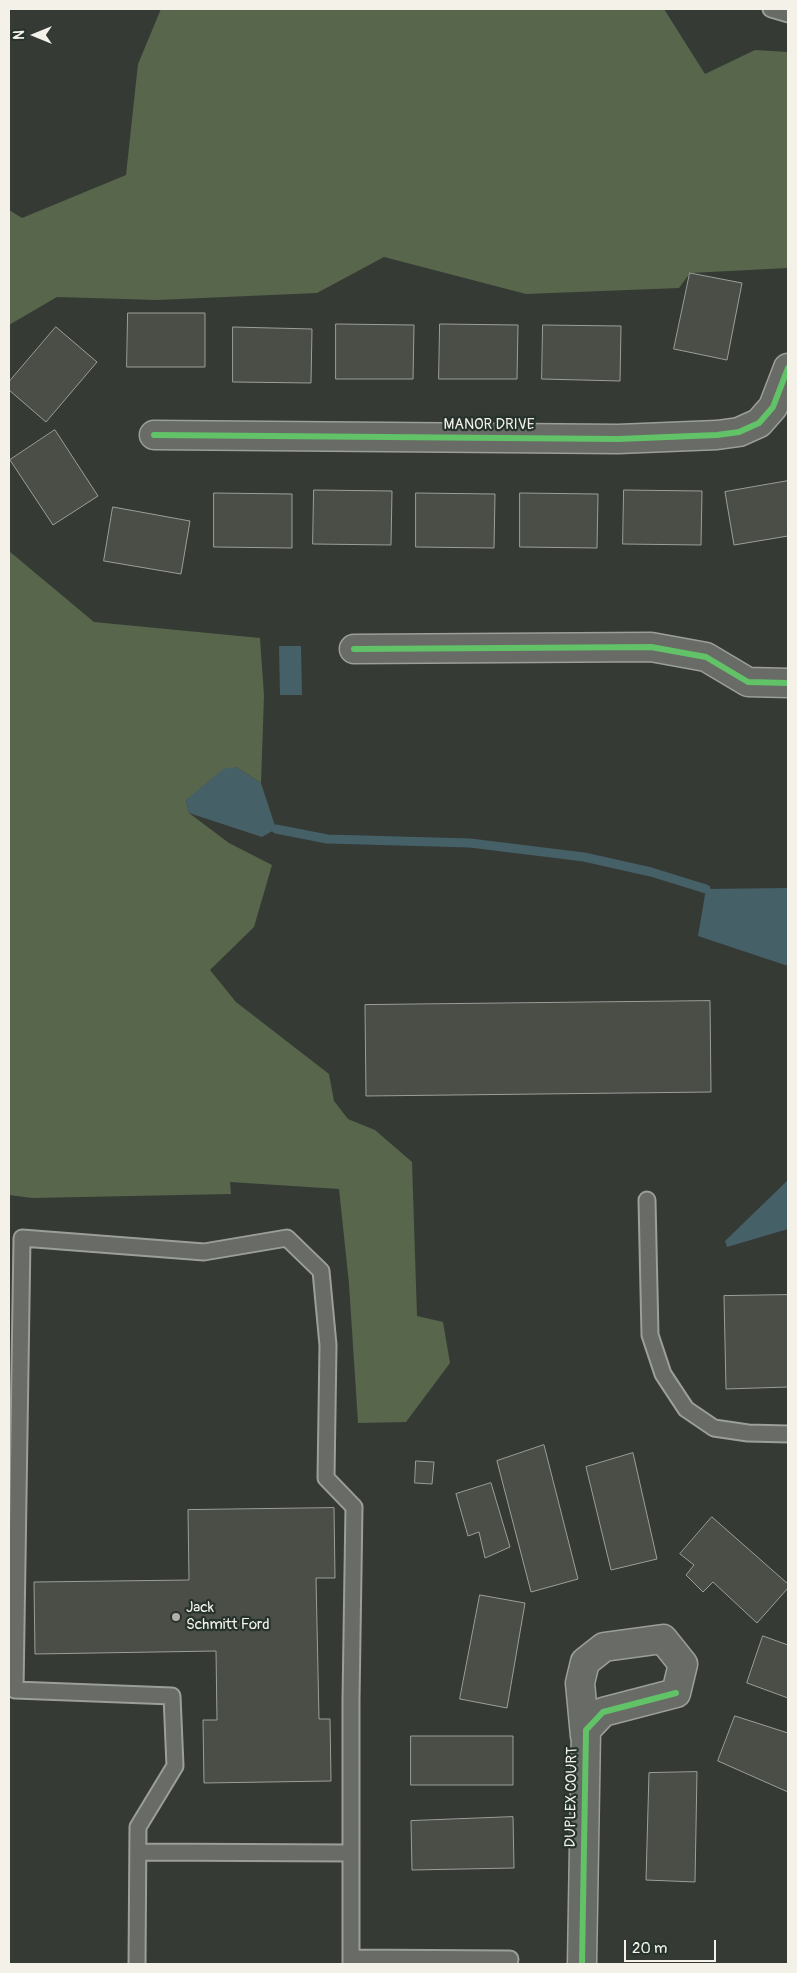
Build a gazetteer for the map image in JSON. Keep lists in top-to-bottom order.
{
  "streets": {
    "street": ["MANOR DRIVE", "DUPLEX COURT"]
  },
  "places": ["Jack Schmitt Ford"],
  "scale_bar": "20 m",
  "north": "left"
}
